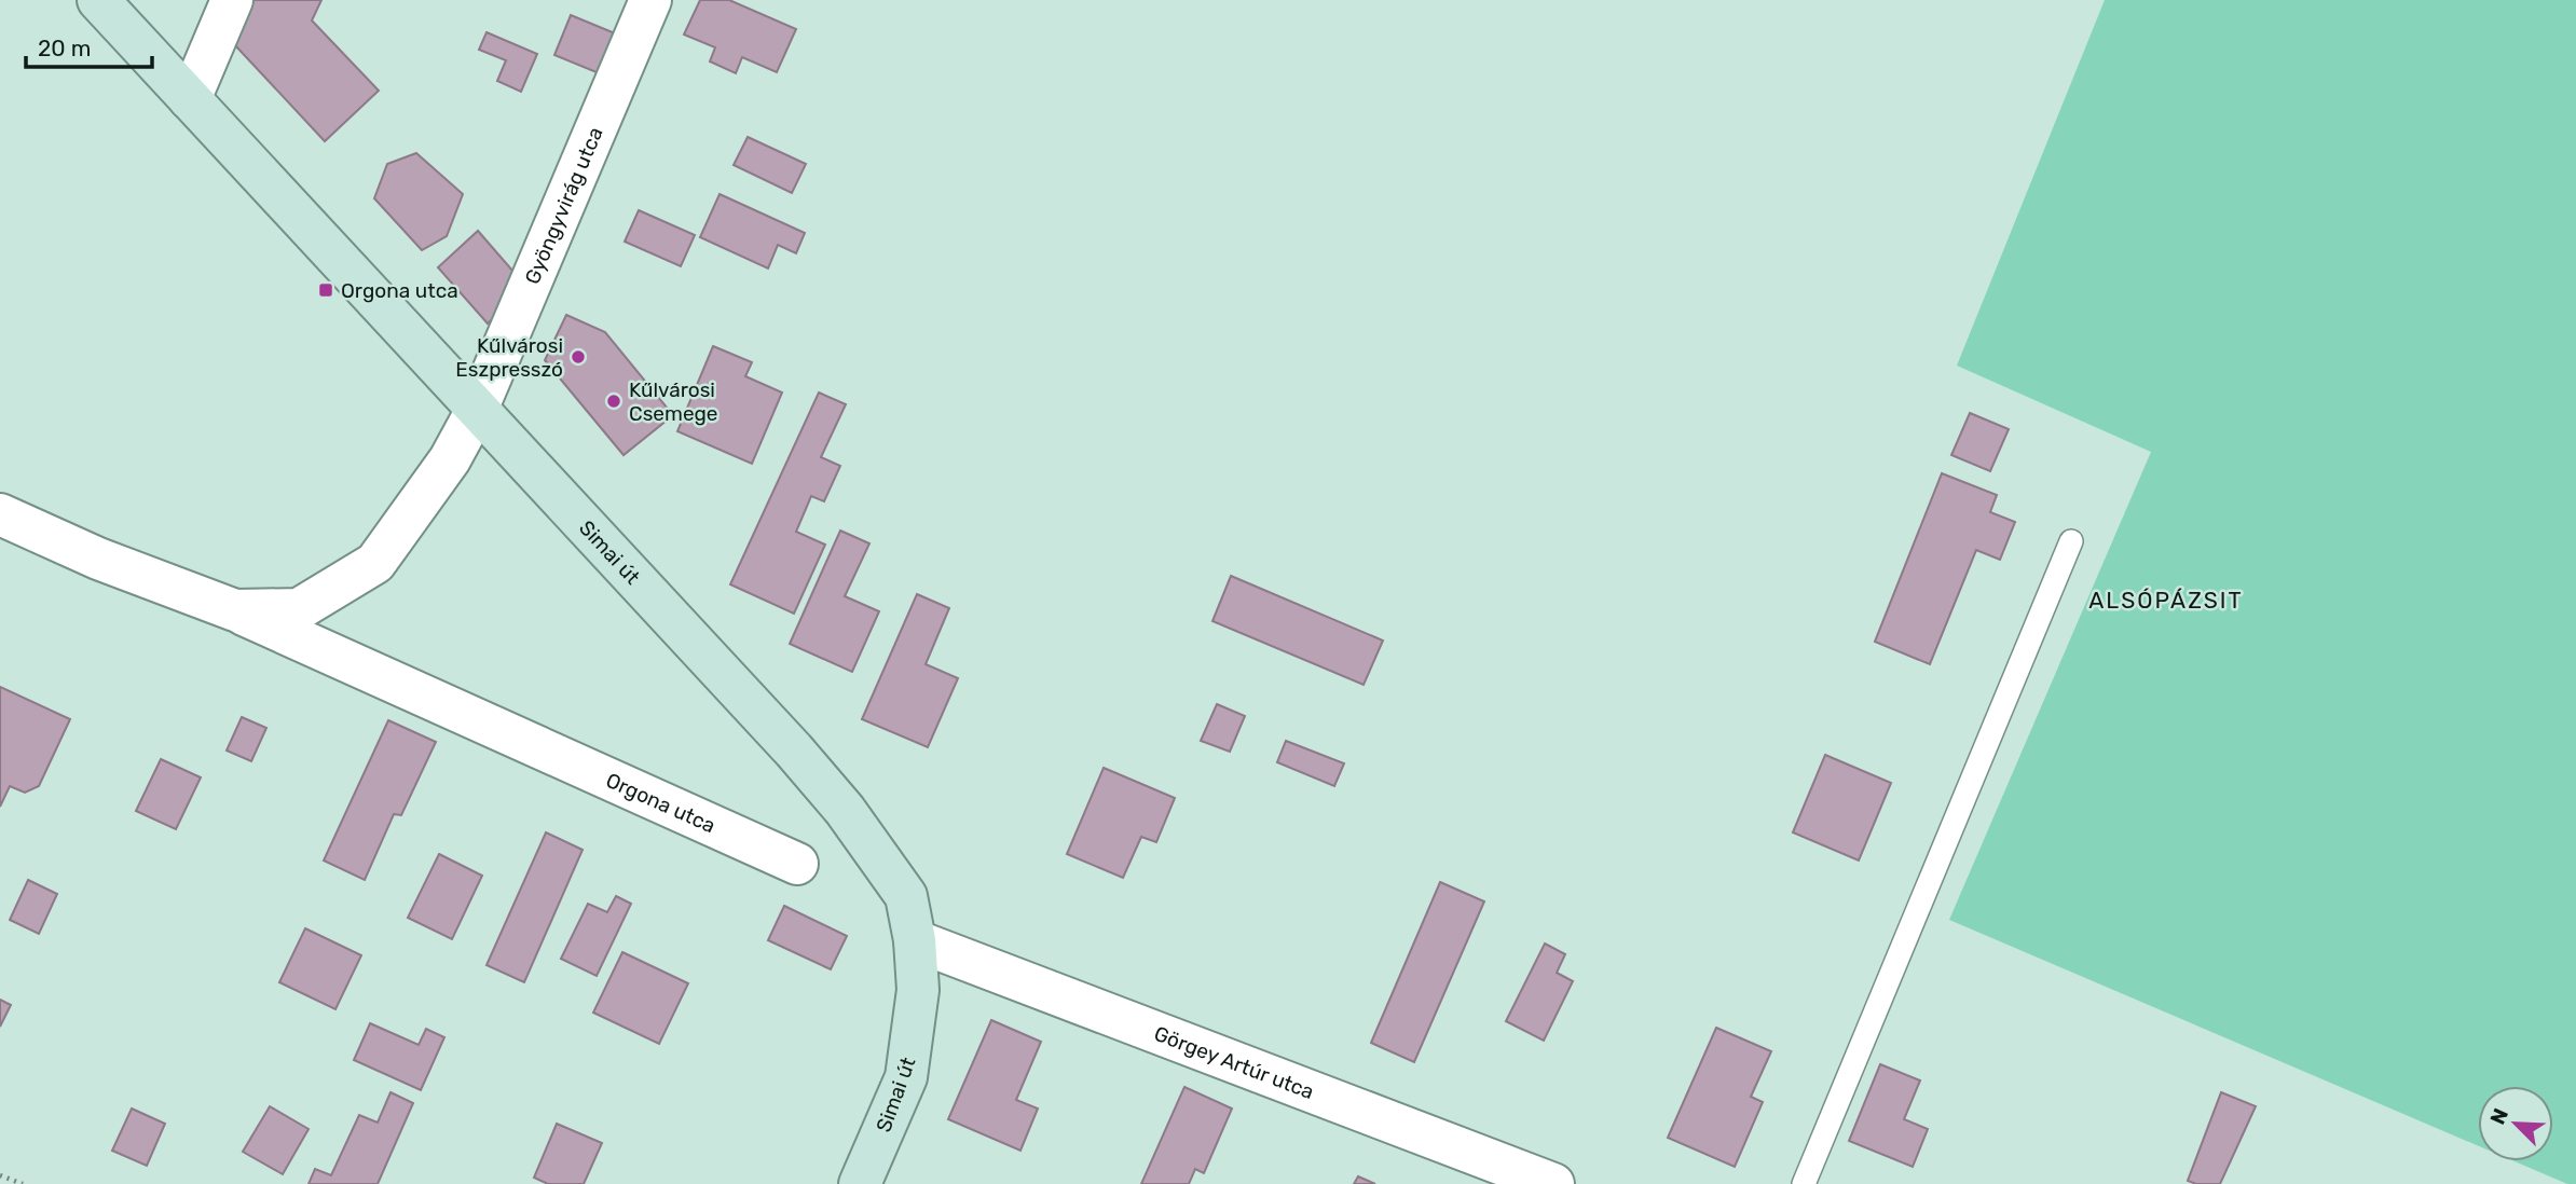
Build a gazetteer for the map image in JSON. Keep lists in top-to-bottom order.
{
  "streets": {
    "main road": ["Simai út"],
    "street": ["Gyöngyvirág utca", "Orgona utca", "Görgey Artúr utca"]
  },
  "crossings": [
    ["Gyöngyvirág utca", "Simai út"],
    ["Gyöngyvirág utca", "Orgona utca"],
    ["Simai út", "Orgona utca"],
    ["Simai út", "Görgey Artúr utca"]
  ],
  "districts": ["ALSÓPÁZSIT"],
  "places": {
    "transit": ["Orgona utca"],
    "other": ["Kűlvárosi Eszpresszó", "Kűlvárosi Csemege"]
  },
  "scale_bar": "20 m",
  "north": "top left"
}
